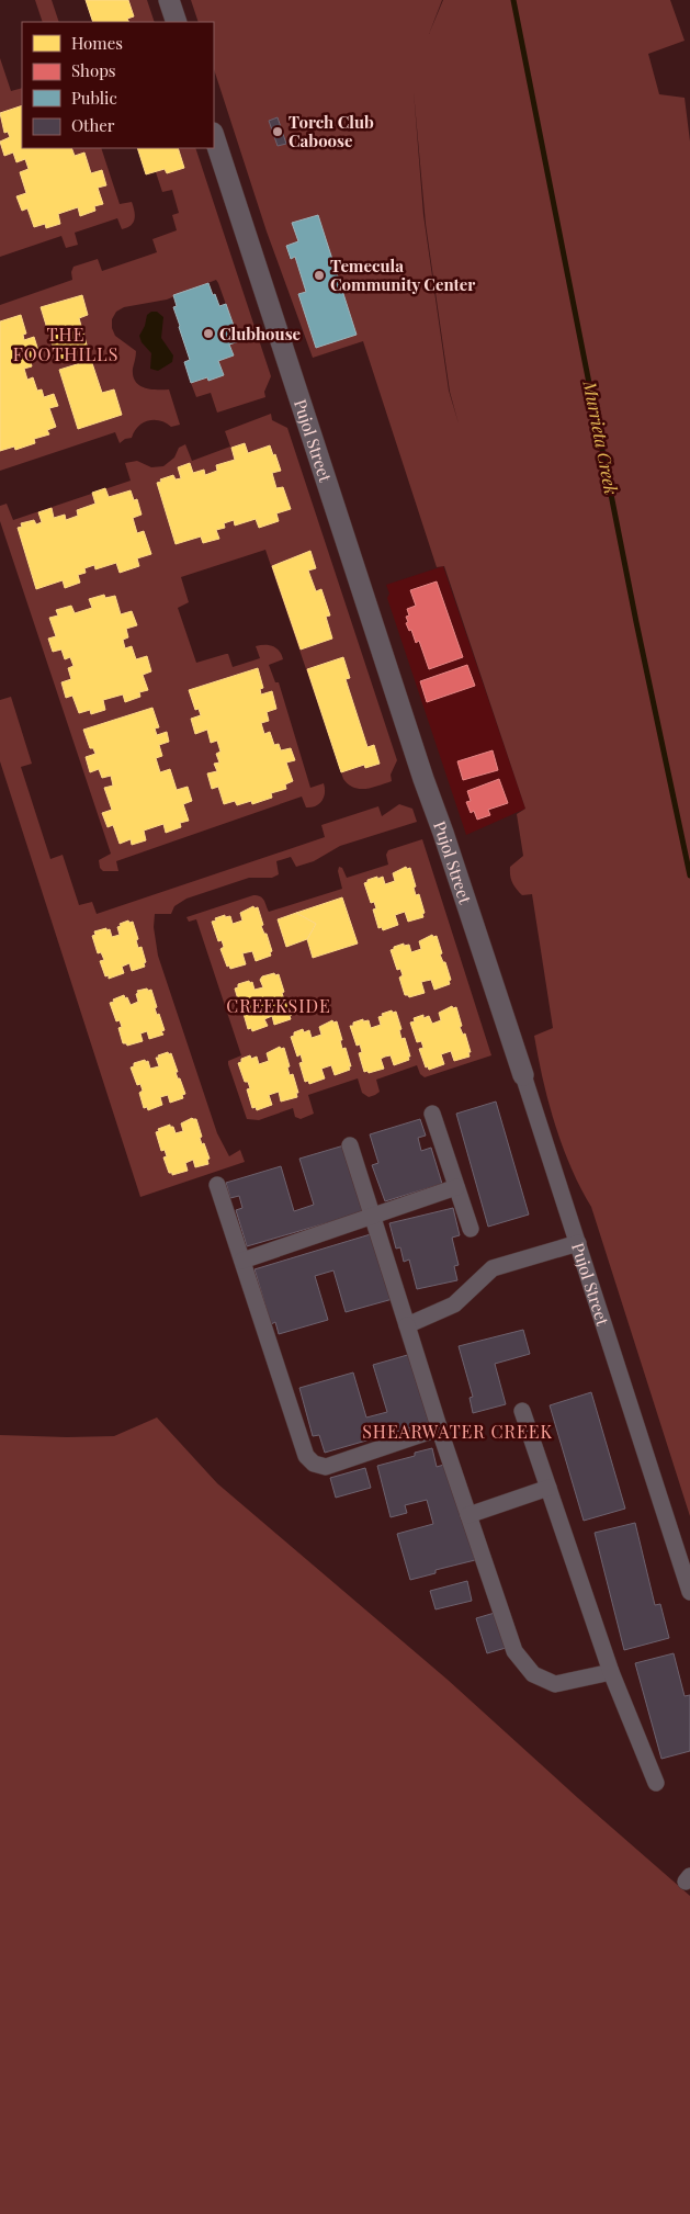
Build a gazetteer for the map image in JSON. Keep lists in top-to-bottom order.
{
  "streets": {
    "street": ["Pujol Street"]
  },
  "districts": ["THE FOOTHILLS", "CREEKSIDE", "SHEARWATER CREEK"],
  "water": ["Murrieta Creek"],
  "places": ["Torch Club Caboose", "Temecula Community Center", "Clubhouse"],
  "legend": [
    "Homes",
    "Shops",
    "Public",
    "Other"
  ]
}
